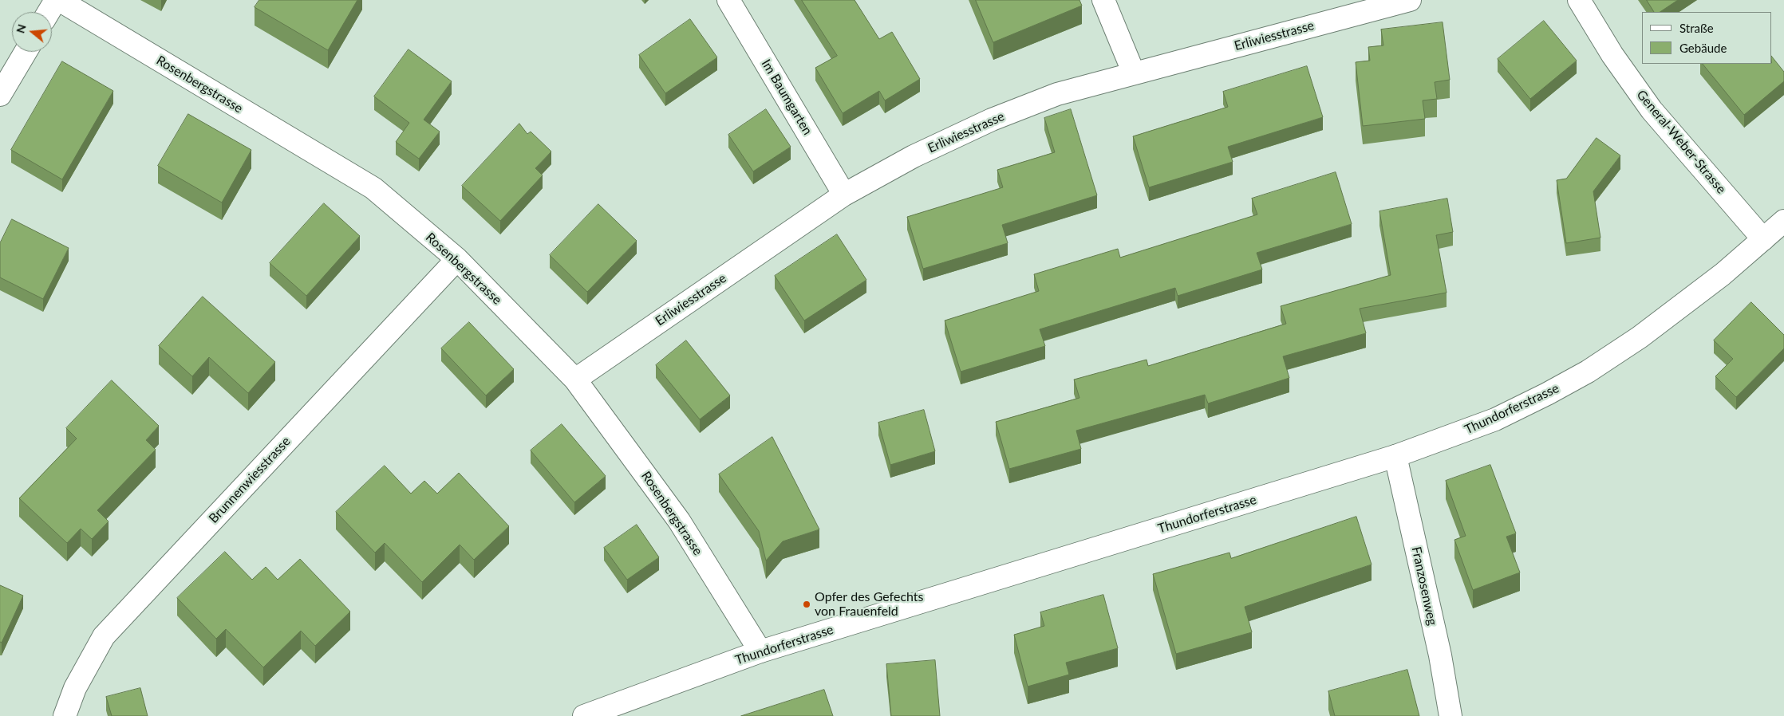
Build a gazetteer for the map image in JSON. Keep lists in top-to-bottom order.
{
  "streets": {
    "street": [
      "Erliwiesstrasse",
      "Rosenbergstrasse",
      "Im Baumgarten",
      "General-Weber-Strasse",
      "Thundorferstrasse",
      "Brunnenwiesstrasse",
      "Franzosenweg"
    ]
  },
  "crossings": [
    ["Erliwiesstrasse", "Rosenbergstrasse"],
    ["Erliwiesstrasse", "Im Baumgarten"],
    ["Rosenbergstrasse", "Thundorferstrasse"],
    ["Rosenbergstrasse", "Brunnenwiesstrasse"],
    ["General-Weber-Strasse", "Thundorferstrasse"],
    ["Thundorferstrasse", "Franzosenweg"]
  ],
  "places": ["Opfer des Gefechts von Frauenfeld"],
  "legend": ["Straße", "Gebäude"],
  "north": "left"
}
